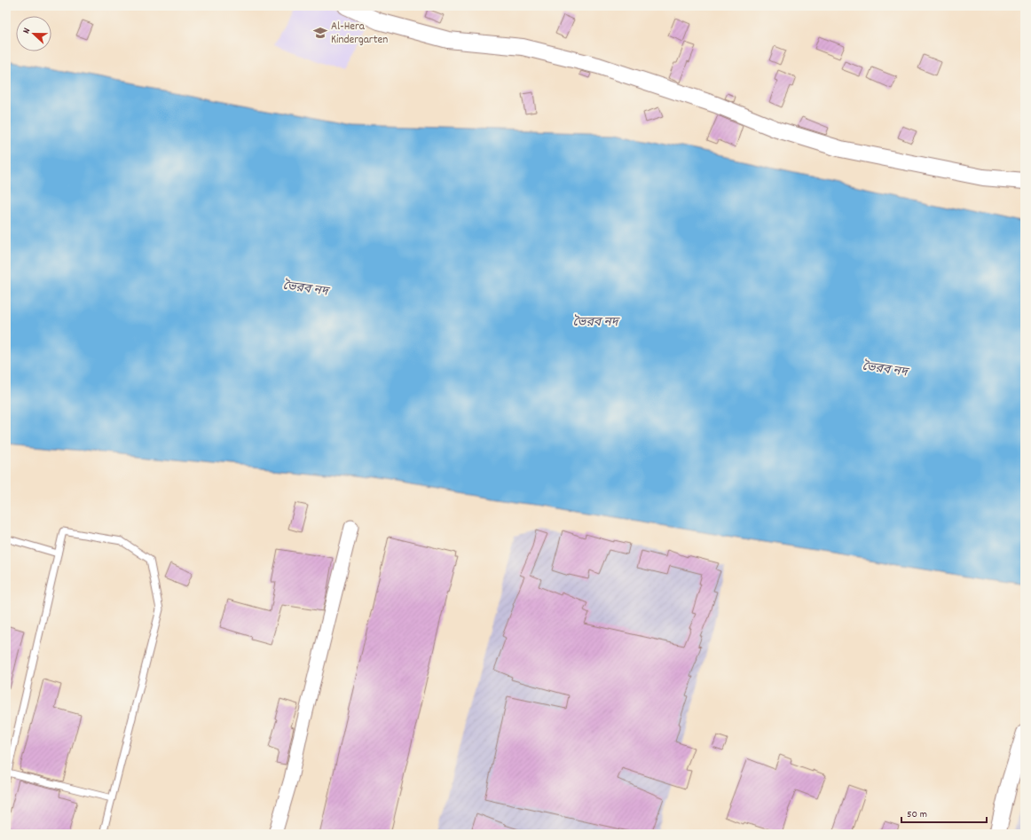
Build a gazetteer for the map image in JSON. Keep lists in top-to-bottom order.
{
  "water": ["ভৈরব নদ"],
  "places": {
    "school or university": ["Al-Hera Kindergarten"]
  },
  "scale_bar": "50 m",
  "north": "left"
}
